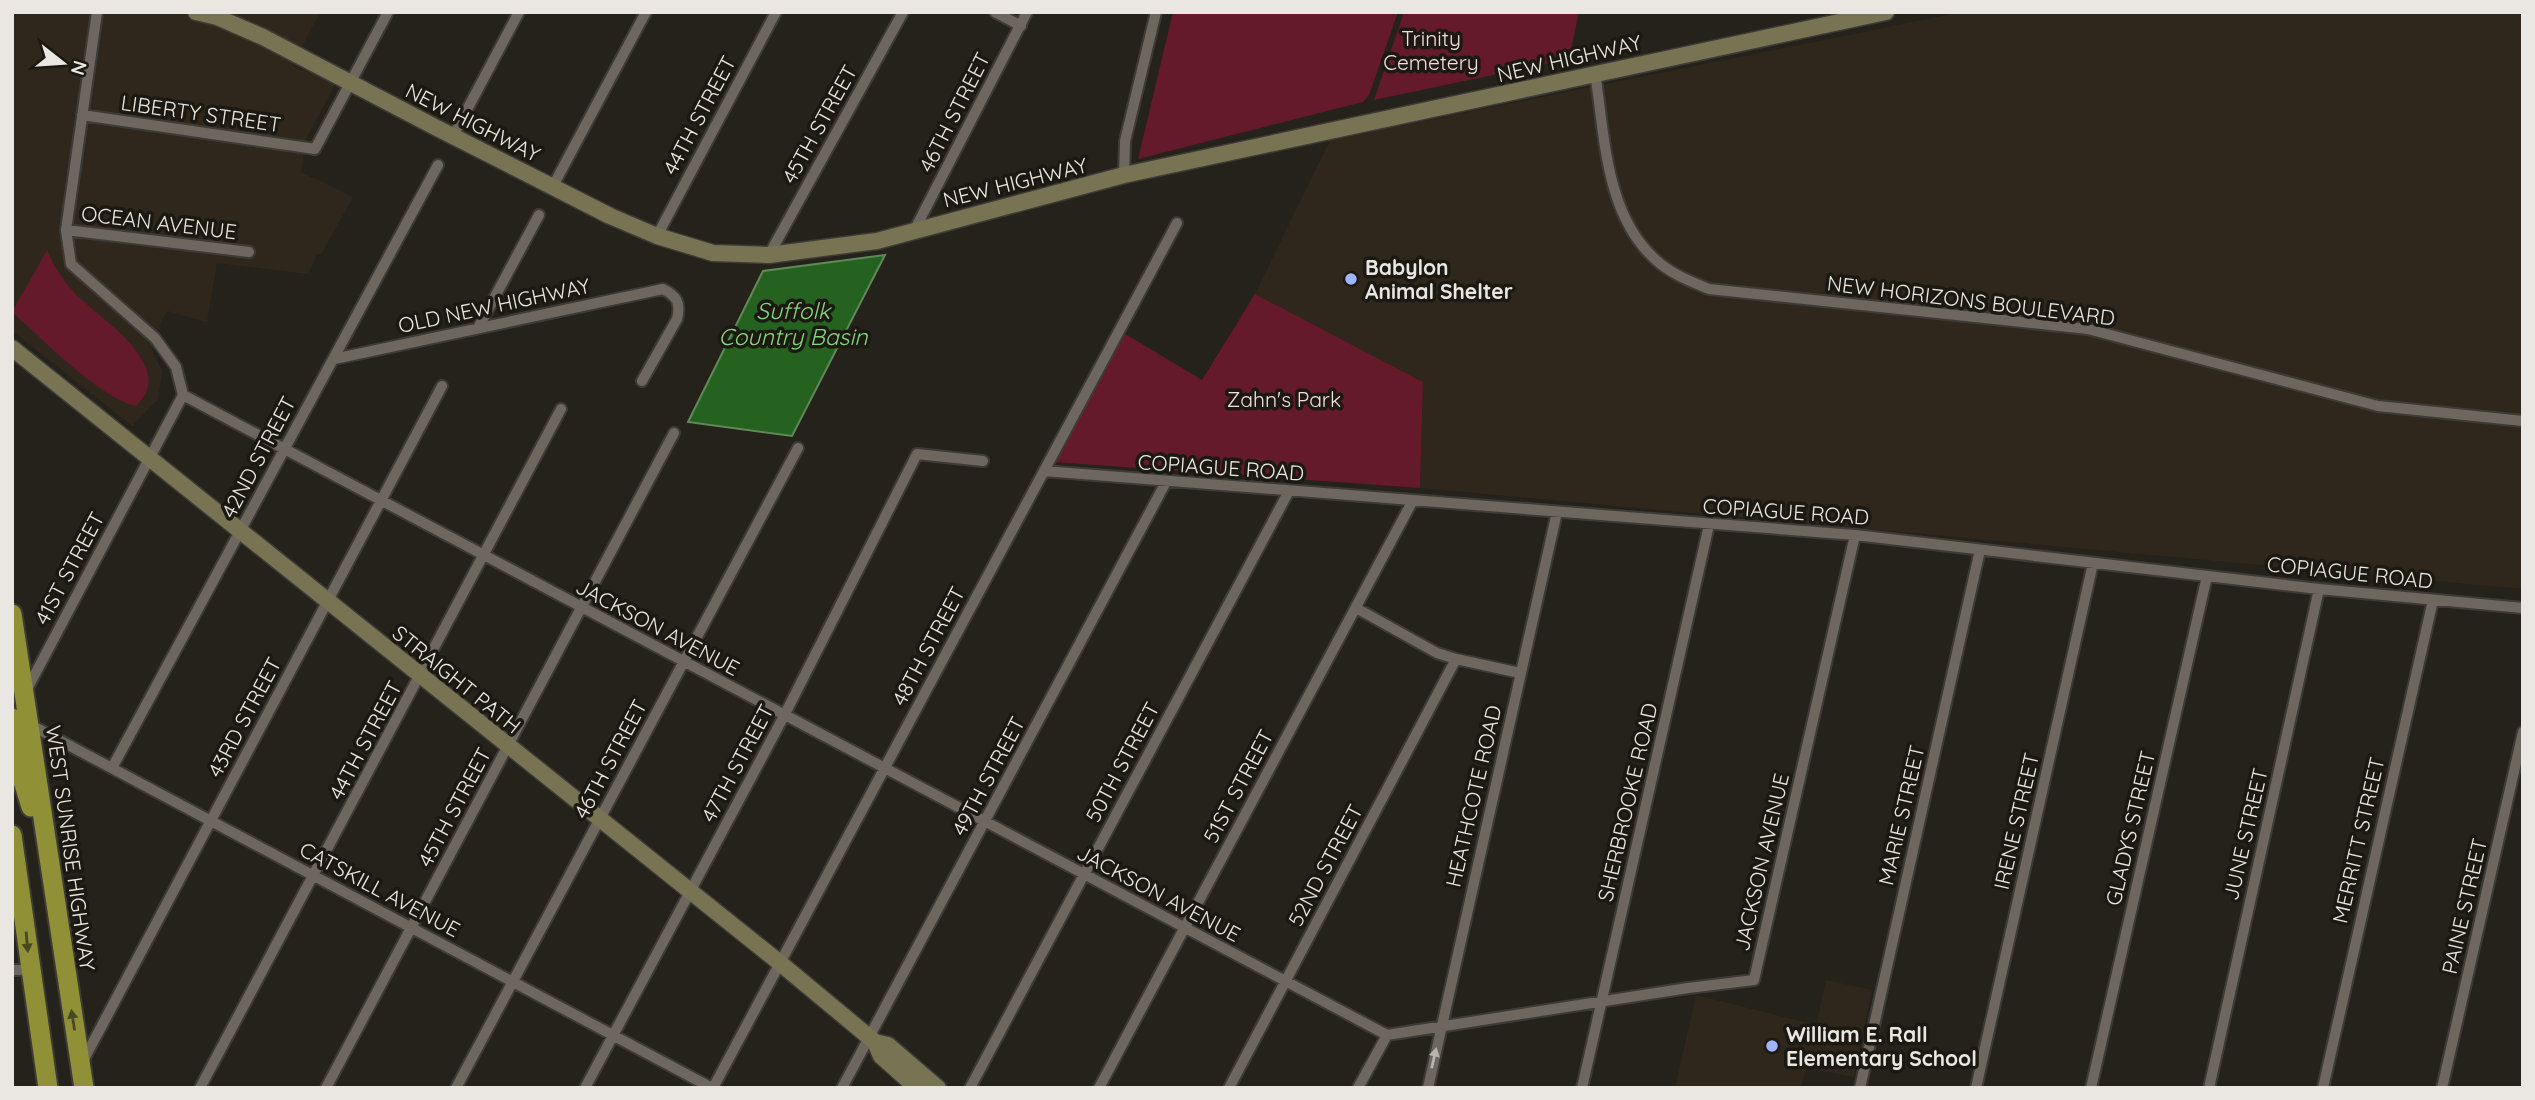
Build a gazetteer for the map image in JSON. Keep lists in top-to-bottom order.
{
  "streets": {
    "highway": ["WEST SUNRISE HIGHWAY"],
    "main road": ["NEW HIGHWAY", "STRAIGHT PATH"],
    "street": [
      "46TH STREET",
      "LIBERTY STREET",
      "44TH STREET",
      "45TH STREET",
      "OCEAN AVENUE",
      "NEW HORIZONS BOULEVARD",
      "OLD NEW HIGHWAY",
      "42ND STREET",
      "COPIAGUE ROAD",
      "41ST STREET",
      "JACKSON AVENUE",
      "48TH STREET",
      "43RD STREET",
      "50TH STREET",
      "47TH STREET",
      "49TH STREET",
      "51ST STREET",
      "HEATHCOTE ROAD",
      "SHERBROOKE ROAD",
      "MARIE STREET",
      "IRENE STREET",
      "GLADYS STREET",
      "JUNE STREET",
      "MERRITT STREET",
      "52ND STREET",
      "CATSKILL AVENUE",
      "PAINE STREET"
    ]
  },
  "crossings": [
    ["NEW HIGHWAY", "46TH STREET"],
    ["NEW HIGHWAY", "LIBERTY STREET"],
    ["NEW HIGHWAY", "44TH STREET"],
    ["NEW HIGHWAY", "45TH STREET"],
    ["NEW HIGHWAY", "NEW HORIZONS BOULEVARD"],
    ["46TH STREET", "JACKSON AVENUE"],
    ["46TH STREET", "STRAIGHT PATH"],
    ["46TH STREET", "CATSKILL AVENUE"],
    ["44TH STREET", "JACKSON AVENUE"],
    ["44TH STREET", "STRAIGHT PATH"],
    ["44TH STREET", "CATSKILL AVENUE"],
    ["45TH STREET", "JACKSON AVENUE"],
    ["45TH STREET", "STRAIGHT PATH"],
    ["45TH STREET", "CATSKILL AVENUE"],
    ["OLD NEW HIGHWAY", "42ND STREET"],
    ["42ND STREET", "JACKSON AVENUE"],
    ["42ND STREET", "STRAIGHT PATH"],
    ["42ND STREET", "CATSKILL AVENUE"],
    ["COPIAGUE ROAD", "JACKSON AVENUE"],
    ["COPIAGUE ROAD", "48TH STREET"],
    ["COPIAGUE ROAD", "50TH STREET"],
    ["COPIAGUE ROAD", "49TH STREET"],
    ["COPIAGUE ROAD", "51ST STREET"],
    ["COPIAGUE ROAD", "HEATHCOTE ROAD"],
    ["COPIAGUE ROAD", "SHERBROOKE ROAD"],
    ["COPIAGUE ROAD", "MARIE STREET"],
    ["COPIAGUE ROAD", "IRENE STREET"],
    ["COPIAGUE ROAD", "GLADYS STREET"],
    ["COPIAGUE ROAD", "JUNE STREET"],
    ["COPIAGUE ROAD", "MERRITT STREET"],
    ["41ST STREET", "JACKSON AVENUE"],
    ["41ST STREET", "STRAIGHT PATH"],
    ["41ST STREET", "WEST SUNRISE HIGHWAY"],
    ["JACKSON AVENUE", "48TH STREET"],
    ["JACKSON AVENUE", "43RD STREET"],
    ["JACKSON AVENUE", "50TH STREET"],
    ["JACKSON AVENUE", "47TH STREET"],
    ["JACKSON AVENUE", "49TH STREET"],
    ["JACKSON AVENUE", "51ST STREET"],
    ["JACKSON AVENUE", "HEATHCOTE ROAD"],
    ["JACKSON AVENUE", "SHERBROOKE ROAD"],
    ["JACKSON AVENUE", "52ND STREET"],
    ["48TH STREET", "STRAIGHT PATH"],
    ["48TH STREET", "CATSKILL AVENUE"],
    ["STRAIGHT PATH", "43RD STREET"],
    ["STRAIGHT PATH", "47TH STREET"],
    ["STRAIGHT PATH", "49TH STREET"],
    ["43RD STREET", "WEST SUNRISE HIGHWAY"],
    ["43RD STREET", "CATSKILL AVENUE"],
    ["47TH STREET", "CATSKILL AVENUE"],
    ["WEST SUNRISE HIGHWAY", "CATSKILL AVENUE"]
  ],
  "water": ["Suffolk Country Basin"],
  "parks": ["Trinity Cemetery", "Zahn's Park"],
  "places": ["Babylon Animal Shelter", "William E. Rall Elementary School"],
  "north": "right"
}
